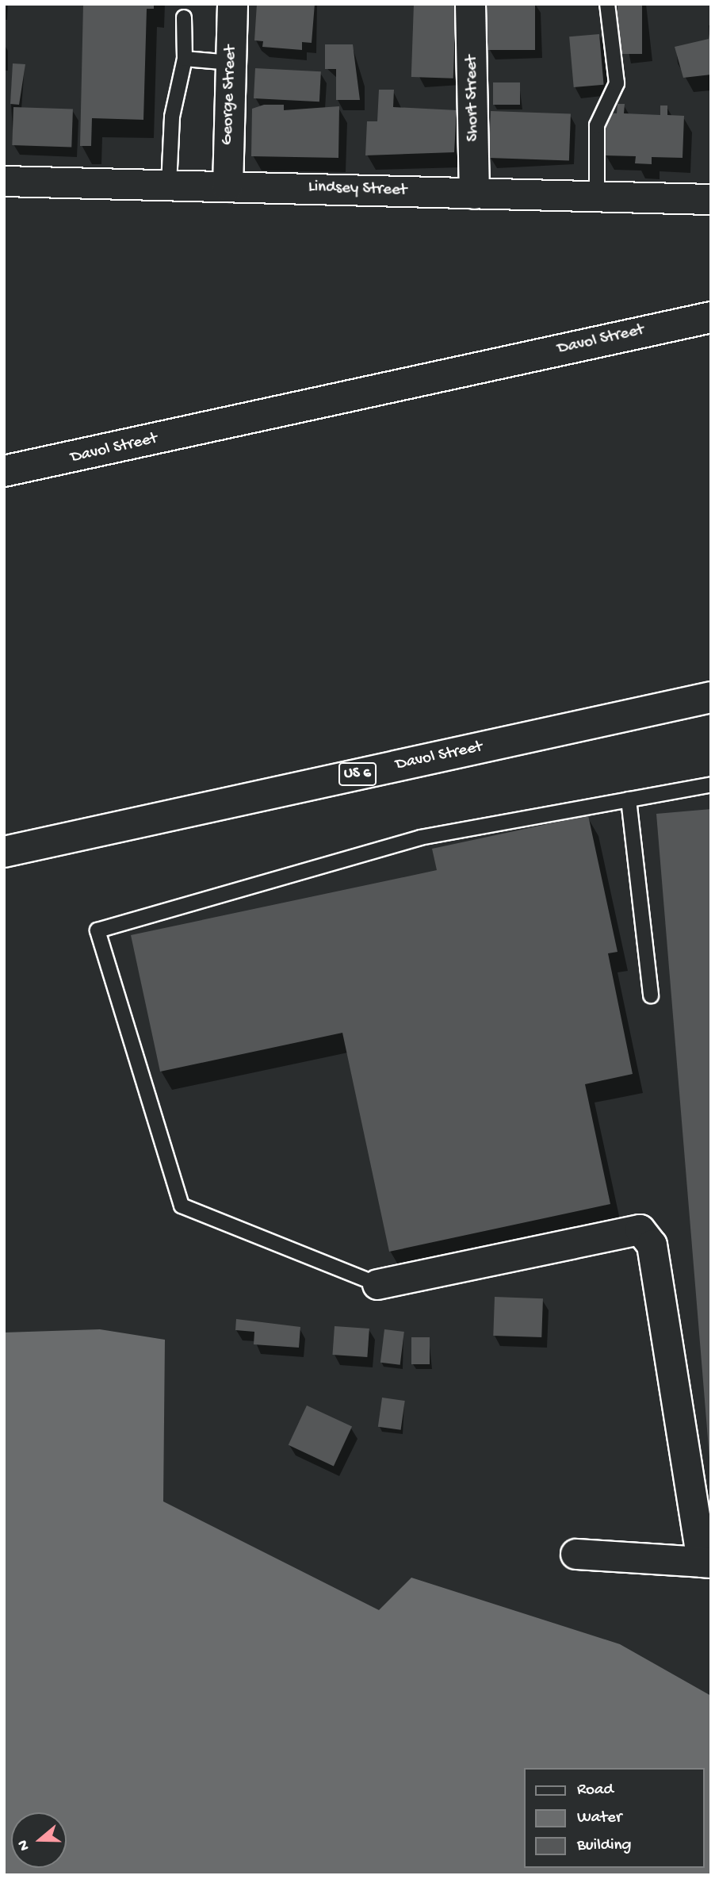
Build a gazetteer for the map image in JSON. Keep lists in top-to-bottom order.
{
  "streets": {
    "highway": ["Davol Street", "US 6"],
    "street": ["George Street", "Short Street", "Lindsey Street"]
  },
  "crossings": [
    ["George Street", "Lindsey Street"],
    ["Short Street", "Lindsey Street"]
  ],
  "legend": ["Road", "Water", "Building"],
  "north": "left"
}
